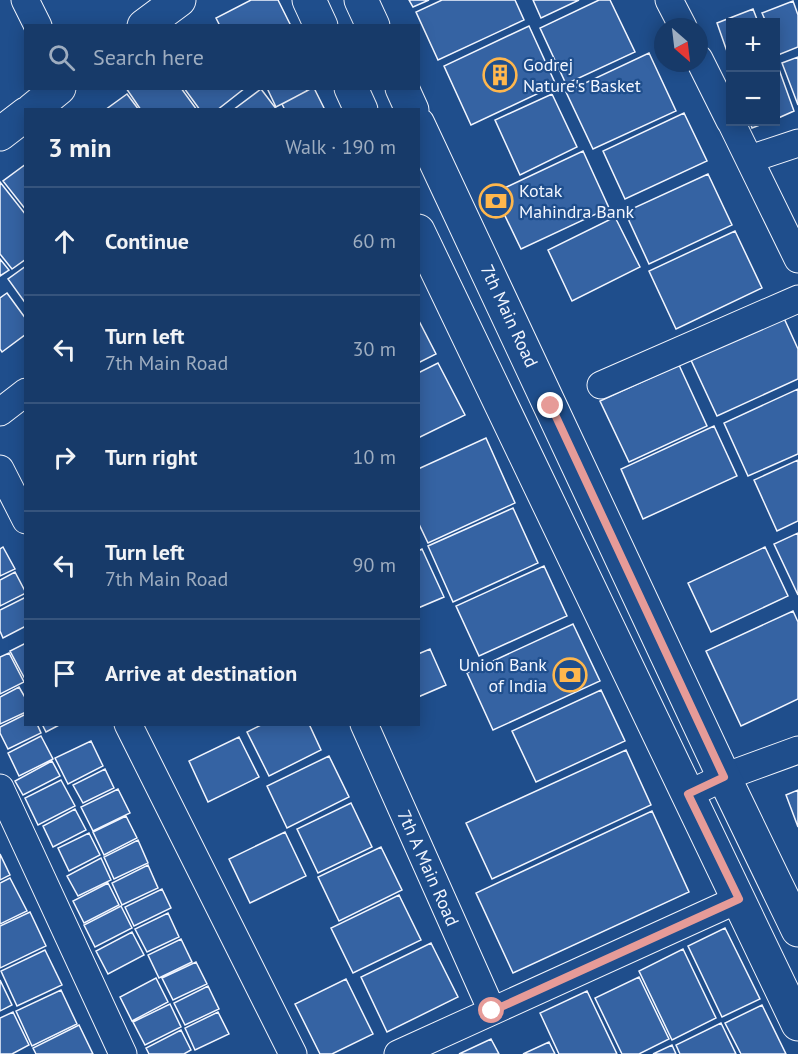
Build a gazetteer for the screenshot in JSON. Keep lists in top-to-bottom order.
{
  "streets": {
    "main road": ["7th Main Road"],
    "street": ["7th A Main Road"]
  },
  "places": {
    "building": ["Godrej Nature's Basket"],
    "bank": ["Kotak Mahindra Bank", "Union Bank of India"]
  },
  "north": "bottom right",
  "page": {
    "map_buttons": ["+", "−"],
    "search": "Search here",
    "heading": ["3 min", "Walk · 190 m"],
    "list": [
      ["Continue", "60 m"],
      ["Turn left", "7th Main Road", "30 m"],
      ["Turn right", "10 m"],
      ["Turn left", "7th Main Road", "90 m"],
      "Arrive at destination"
    ]
  }
}
